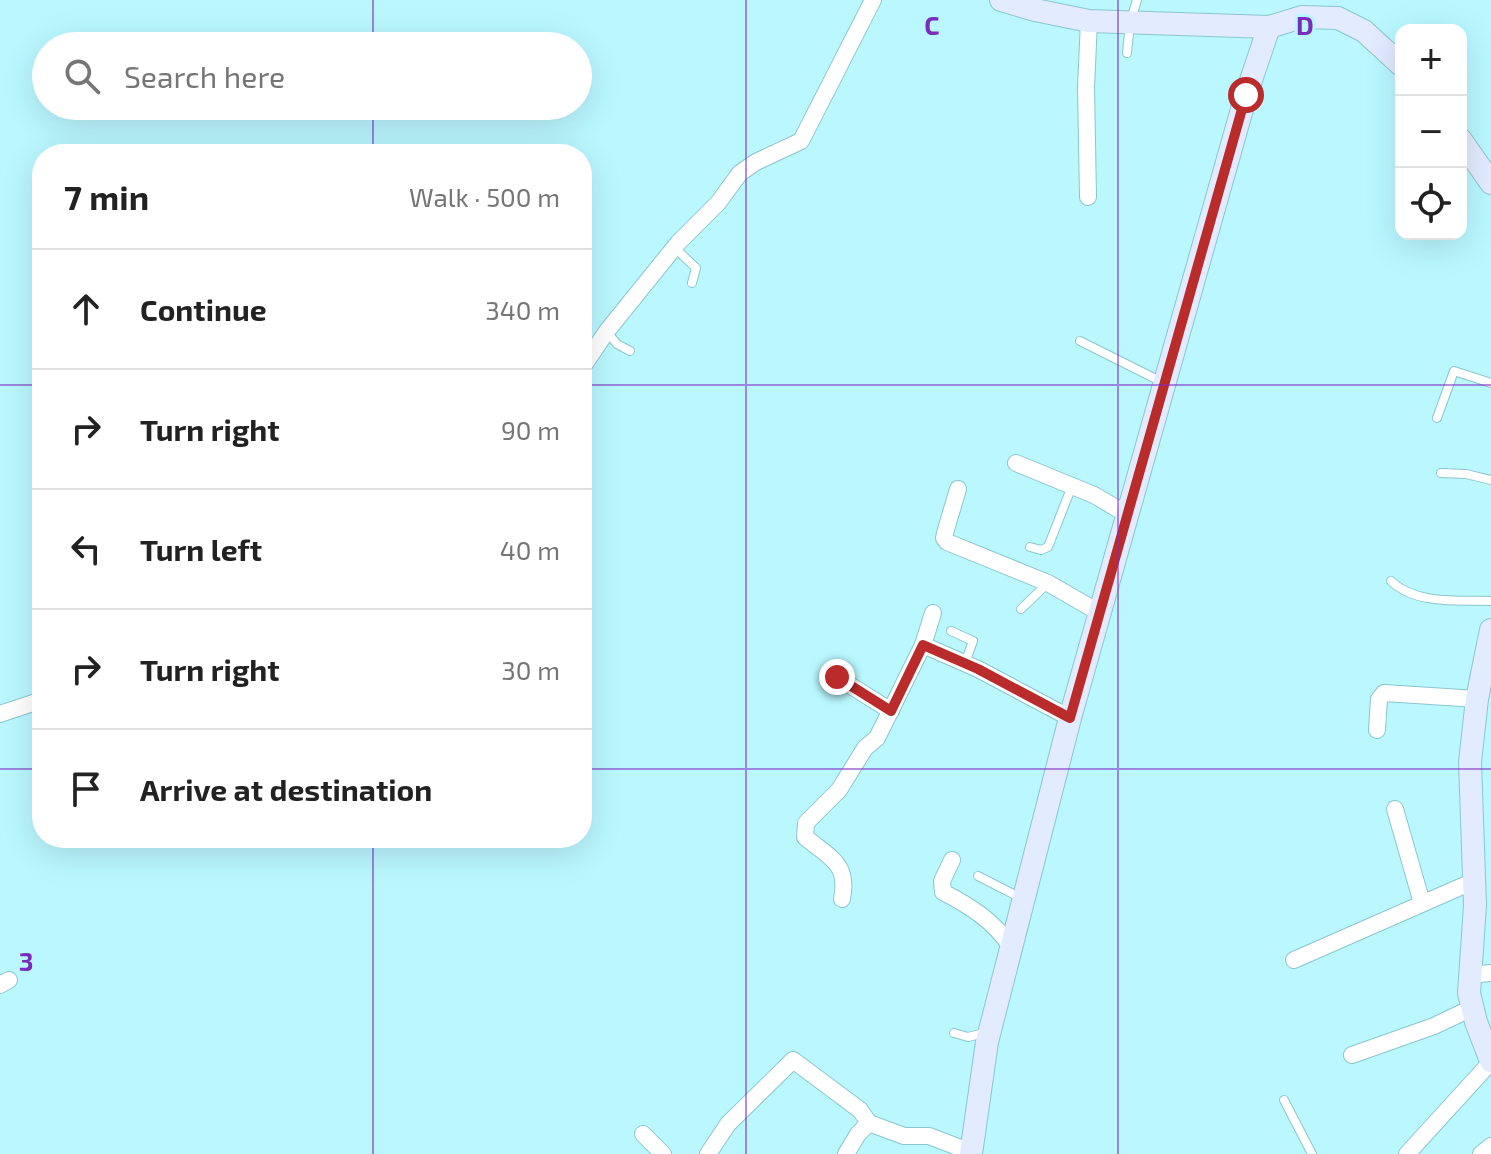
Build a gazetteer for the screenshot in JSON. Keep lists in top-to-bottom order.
{
  "page": {
    "map_buttons": ["+", "−"],
    "search": "Search here",
    "heading": ["7 min", "Walk · 500 m"],
    "list": [
      ["Continue", "340 m"],
      ["Turn right", "90 m"],
      ["Turn left", "40 m"],
      ["Turn right", "30 m"],
      "Arrive at destination"
    ]
  },
  "grid": {
    "columns": ["C", "D"],
    "rows": ["3"]
  }
}
